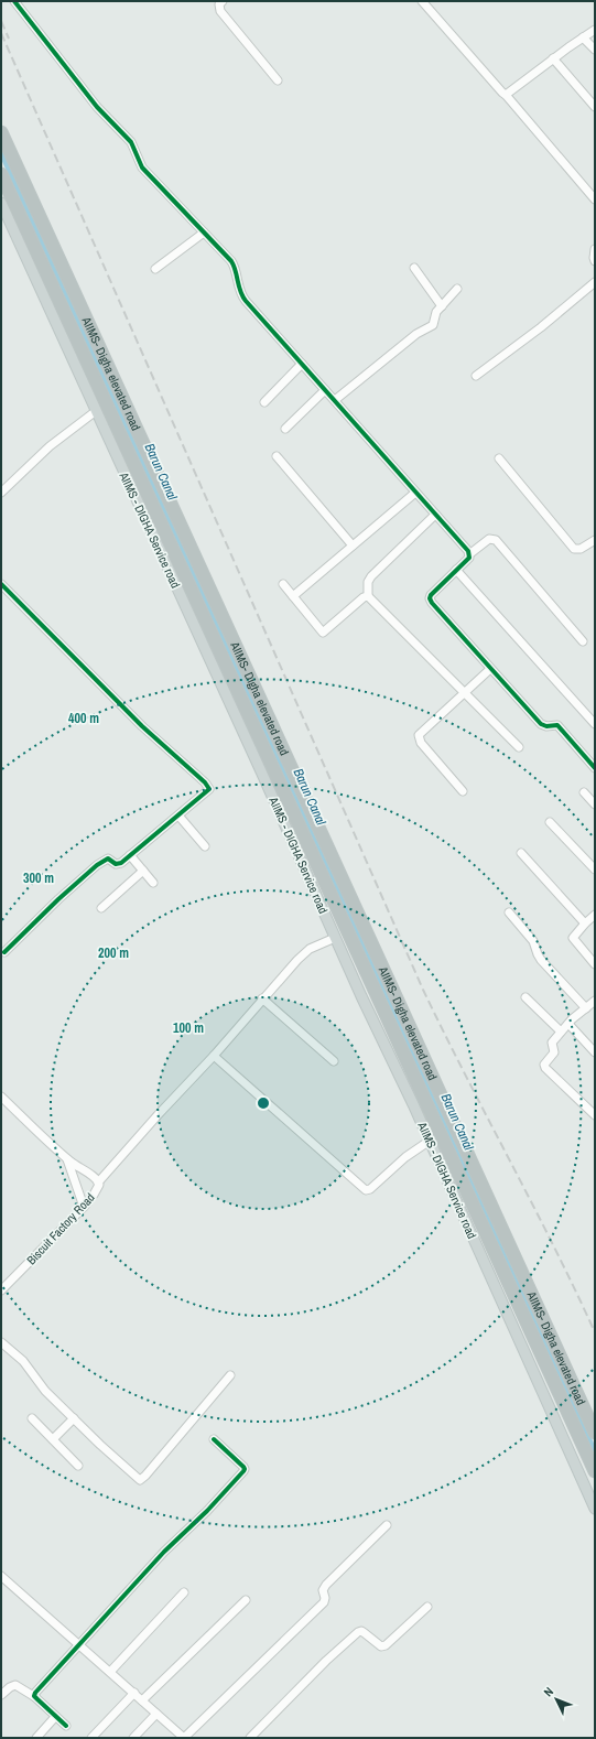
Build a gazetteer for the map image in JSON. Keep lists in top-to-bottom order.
{
  "streets": {
    "highway": ["AIIMS- Digha elevated road"],
    "main road": ["AIIMS - DIGHA Service road"],
    "street": ["Biscuit Factory Road"]
  },
  "water": ["Barun Canal"],
  "north": "top left",
  "rings": [
    "400 m",
    "300 m",
    "200 m",
    "100 m"
  ]
}
